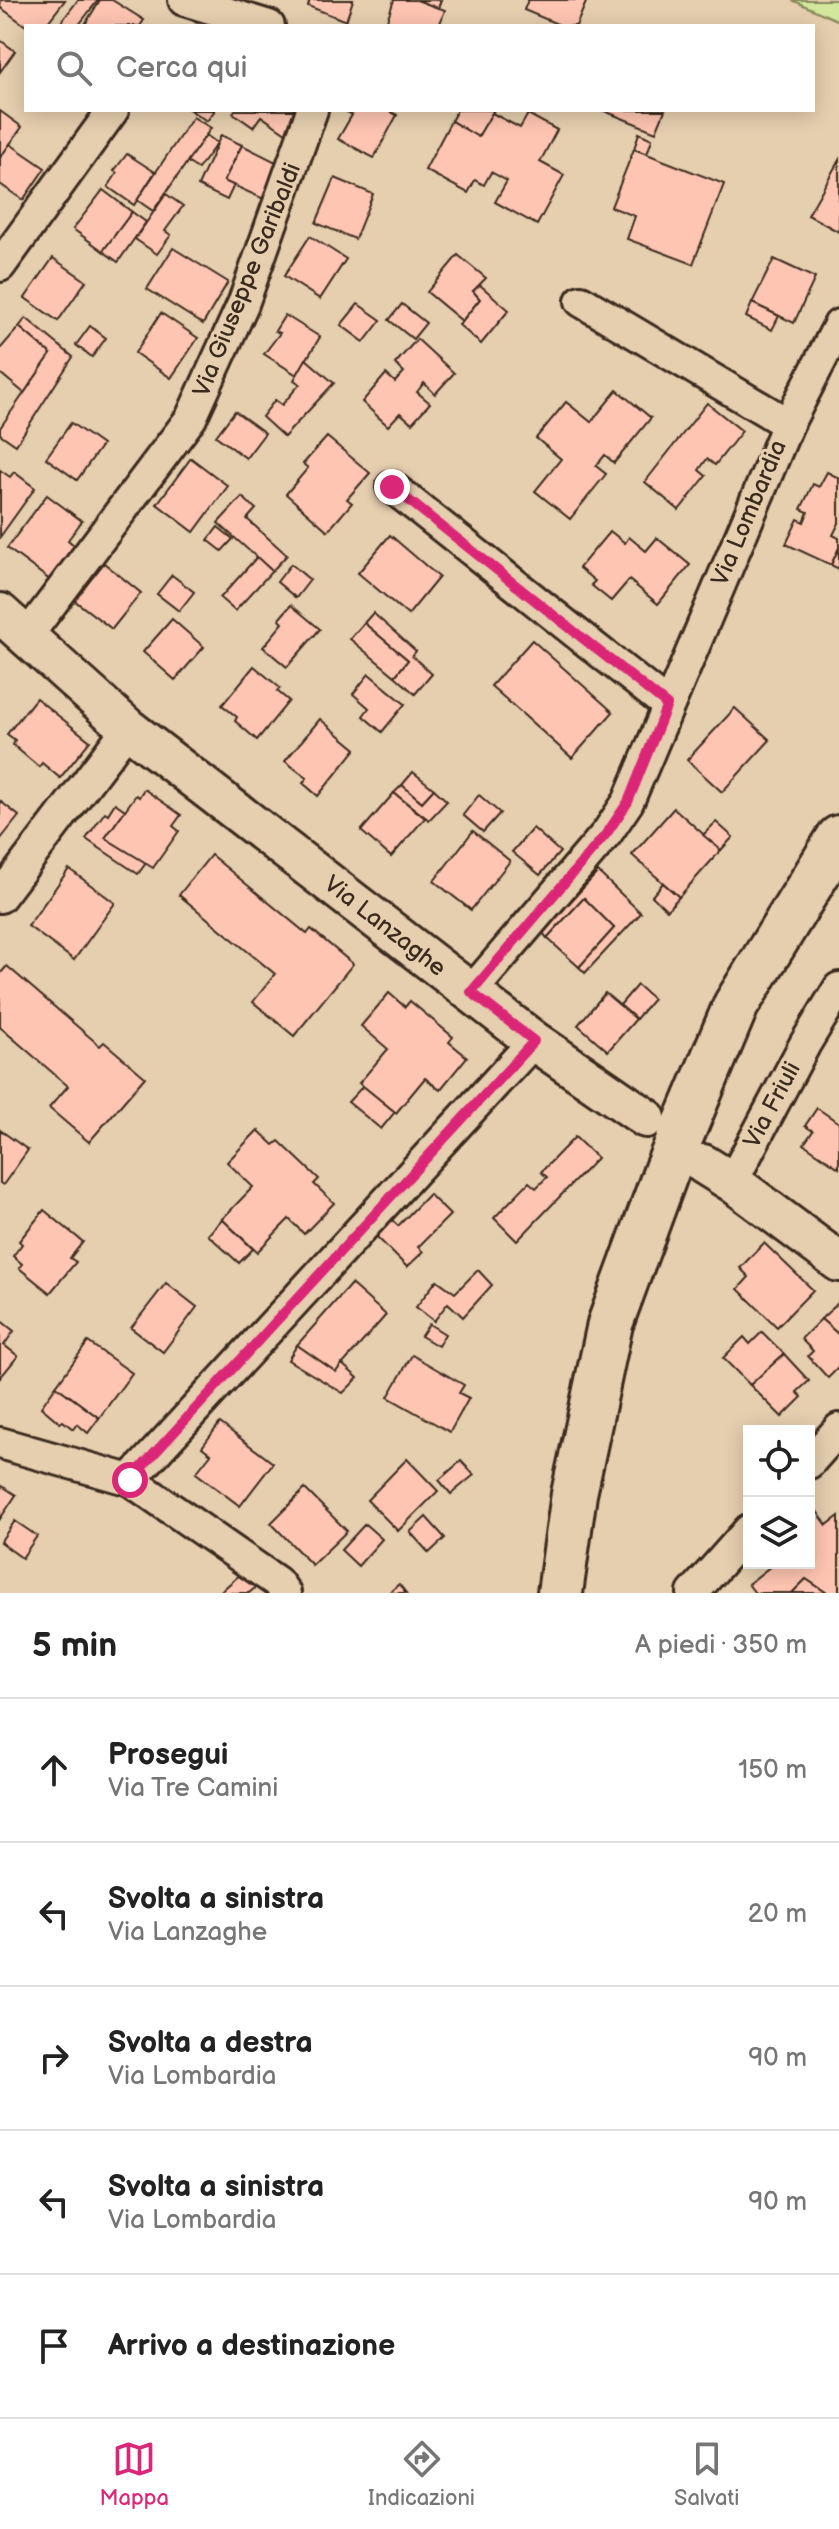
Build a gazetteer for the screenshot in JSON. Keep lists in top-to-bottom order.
{
  "streets": {
    "street": [
      "Via Giuseppe Garibaldi",
      "Via Lombardia",
      "Via Lanzaghe",
      "Via Friuli"
    ]
  },
  "crossings": [
    ["Via Giuseppe Garibaldi", "Via Lanzaghe"],
    ["Via Lombardia", "Via Lanzaghe"]
  ],
  "page": {
    "search": "Cerca qui",
    "heading": ["5 min", "A piedi · 350 m"],
    "list": [
      ["Prosegui", "Via Tre Camini", "150 m"],
      ["Svolta a sinistra", "Via Lanzaghe", "20 m"],
      ["Svolta a destra", "Via Lombardia", "90 m"],
      ["Svolta a sinistra", "Via Lombardia", "90 m"],
      "Arrivo a destinazione"
    ],
    "nav": ["Mappa", "Indicazioni", "Salvati"]
  }
}
